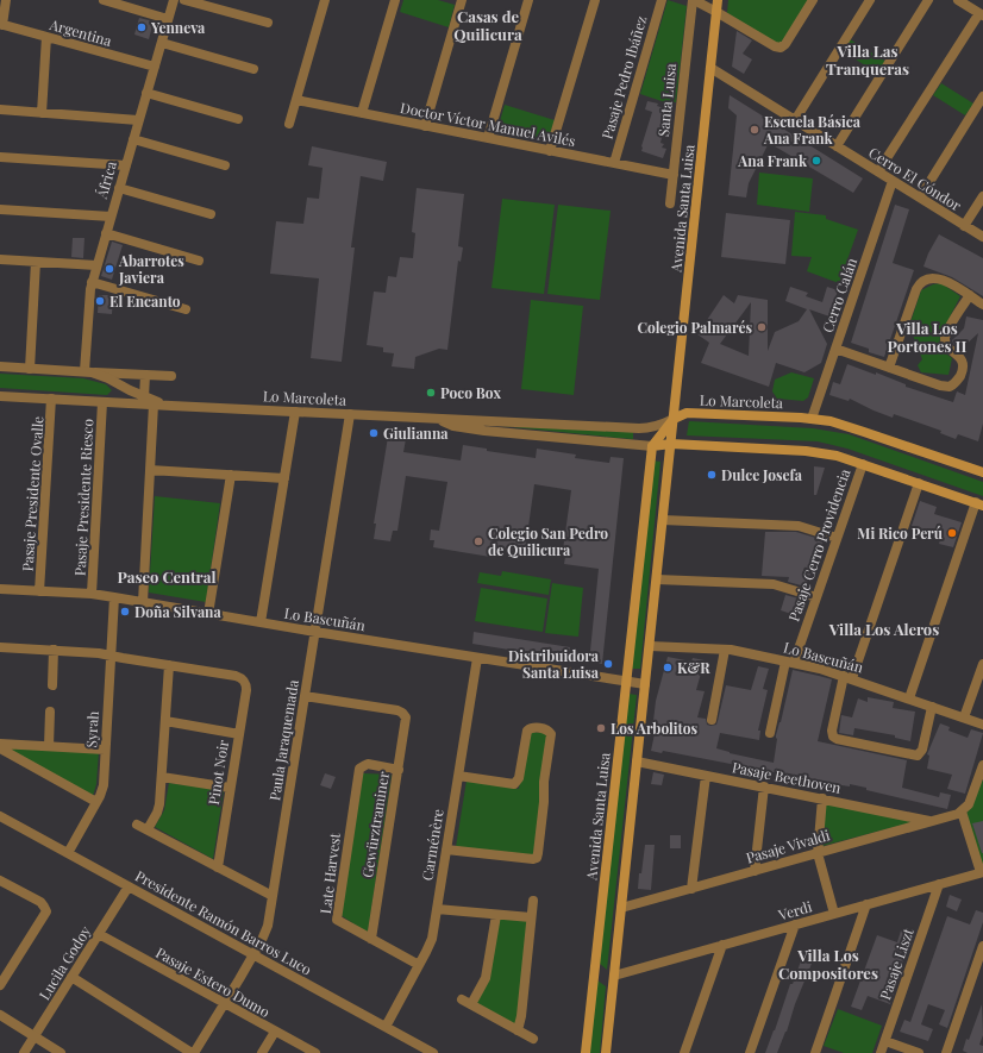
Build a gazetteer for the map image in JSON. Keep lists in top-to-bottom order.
{
  "streets": {
    "main road": ["Avenida Santa Luisa", "Lo Marcoleta"],
    "street": [
      "Argentina",
      "Pasaje Pedro Ibáñez",
      "Santa Luisa",
      "Doctor Víctor Manuel Avilés",
      "Cerro El Cóndor",
      "África",
      "Cerro Calán",
      "Pasaje Presidente Ovalle",
      "Pasaje Presidente Riesco",
      "Pasaje Cerro Providencia",
      "Lo Bascuñán",
      "Syrah",
      "Paula Jaraquemada",
      "Pinot Noir",
      "Pasaje Beethoven",
      "Gewürztraminer",
      "Carménère",
      "Pasaje Vivaldi",
      "Late Harvest",
      "Verdi",
      "Presidente Ramón Barros Luco",
      "Lucila Godoy",
      "Pasaje Liszt",
      "Pasaje Estero Dumo"
    ]
  },
  "crossings": [
    ["Argentina", "África"],
    ["Pasaje Pedro Ibáñez", "Doctor Víctor Manuel Avilés"],
    ["Santa Luisa", "Doctor Víctor Manuel Avilés"],
    ["Cerro El Cóndor", "Avenida Santa Luisa"],
    ["Cerro El Cóndor", "Cerro Calán"],
    ["África", "Lo Marcoleta"],
    ["Avenida Santa Luisa", "Lo Marcoleta"],
    ["Avenida Santa Luisa", "Lo Bascuñán"],
    ["Avenida Santa Luisa", "Pasaje Beethoven"],
    ["Avenida Santa Luisa", "Pasaje Vivaldi"],
    ["Avenida Santa Luisa", "Verdi"],
    ["Cerro Calán", "Lo Marcoleta"],
    ["Lo Marcoleta", "Pasaje Presidente Ovalle"],
    ["Lo Marcoleta", "Pasaje Presidente Riesco"],
    ["Lo Marcoleta", "Pasaje Cerro Providencia"],
    ["Lo Marcoleta", "Paula Jaraquemada"],
    ["Pasaje Presidente Ovalle", "Lo Bascuñán"],
    ["Pasaje Presidente Riesco", "Lo Bascuñán"],
    ["Pasaje Cerro Providencia", "Lo Bascuñán"],
    ["Lo Bascuñán", "Syrah"],
    ["Lo Bascuñán", "Paula Jaraquemada"],
    ["Lo Bascuñán", "Carménère"],
    ["Syrah", "Presidente Ramón Barros Luco"],
    ["Paula Jaraquemada", "Gewürztraminer"],
    ["Paula Jaraquemada", "Presidente Ramón Barros Luco"],
    ["Paula Jaraquemada", "Pasaje Estero Dumo"],
    ["Pasaje Beethoven", "Pasaje Vivaldi"],
    ["Gewürztraminer", "Late Harvest"],
    ["Carménère", "Late Harvest"],
    ["Carménère", "Presidente Ramón Barros Luco"],
    ["Verdi", "Pasaje Liszt"],
    ["Presidente Ramón Barros Luco", "Lucila Godoy"],
    ["Lucila Godoy", "Pasaje Estero Dumo"]
  ],
  "districts": [
    "Casas de Quilicura",
    "Villa Las Tranqueras",
    "Villa Los Portones II",
    "Paseo Central",
    "Villa Los Aleros",
    "Villa Los Compositores"
  ],
  "places": [
    "Yenneva",
    "Escuela Básica Ana Frank",
    "Ana Frank",
    "Abarrotes Javiera",
    "El Encanto",
    "Colegio Palmarés",
    "Poco Box",
    "Giulianna",
    "Dulce Josefa",
    "Mi Rico Perú",
    "Colegio San Pedro de Quilicura",
    "Doña Silvana",
    "Distribuidora Santa Luisa",
    "K&R",
    "Los Arbolitos"
  ]
}
